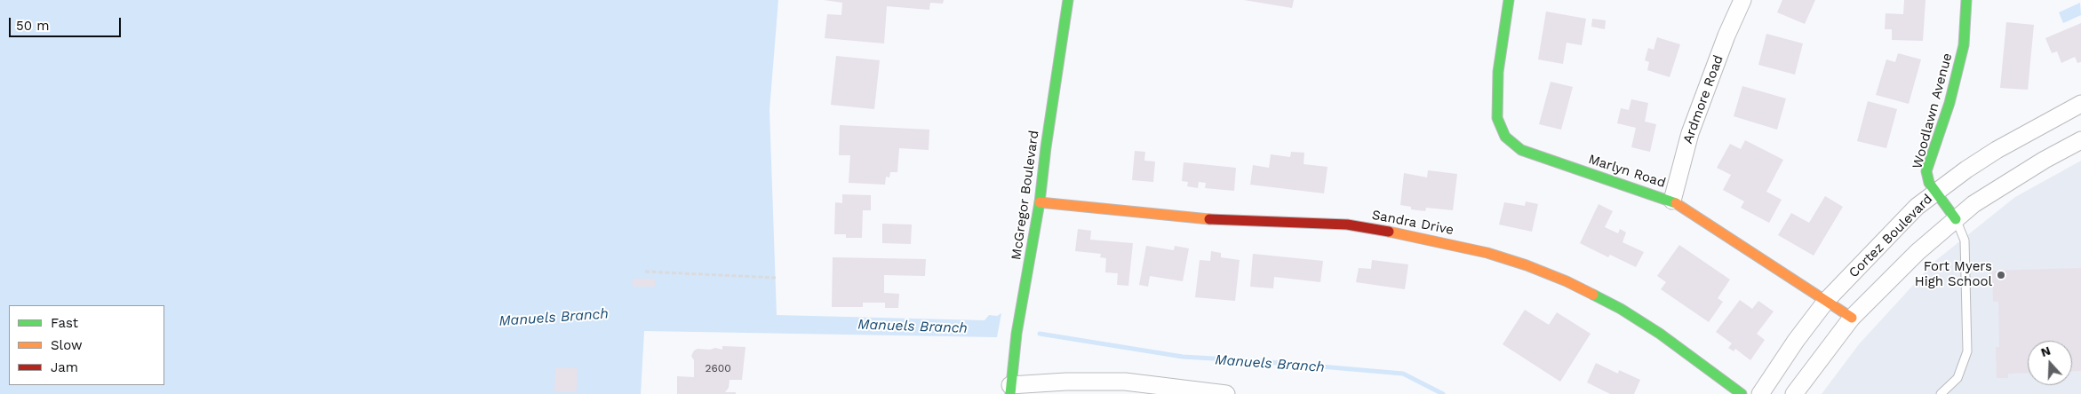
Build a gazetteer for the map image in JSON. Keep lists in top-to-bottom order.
{
  "streets": {
    "street": [
      "Ardmore Road",
      "Woodlawn Avenue",
      "Marlyn Road",
      "McGregor Boulevard",
      "Sandra Drive",
      "Cortez Boulevard"
    ]
  },
  "crossings": [
    ["Ardmore Road", "Marlyn Road"],
    ["Woodlawn Avenue", "Cortez Boulevard"],
    ["Marlyn Road", "Cortez Boulevard"],
    ["McGregor Boulevard", "Sandra Drive"]
  ],
  "water": ["Manuels Branch"],
  "places": ["Fort Myers High School"],
  "house_numbers": ["2600"],
  "legend": ["Fast", "Slow", "Jam"],
  "scale_bar": "50 m",
  "north": "top"
}
